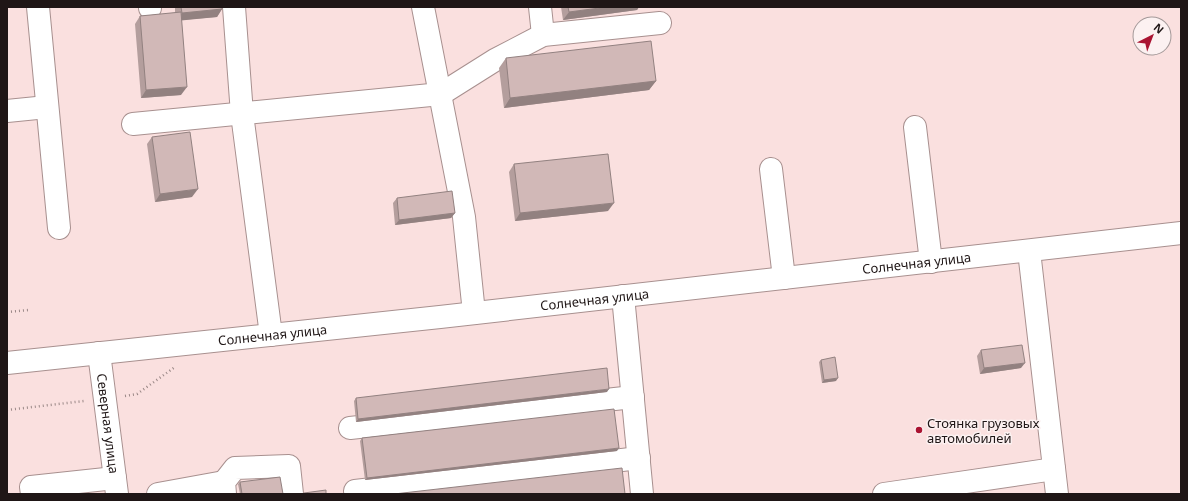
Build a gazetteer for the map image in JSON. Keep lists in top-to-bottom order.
{
  "streets": {
    "street": ["Солнечная улица", "Северная улица"]
  },
  "crossings": [
    ["Солнечная улица", "Северная улица"]
  ],
  "places": ["Стоянка грузовых автомобилей"],
  "north": "top right"
}
